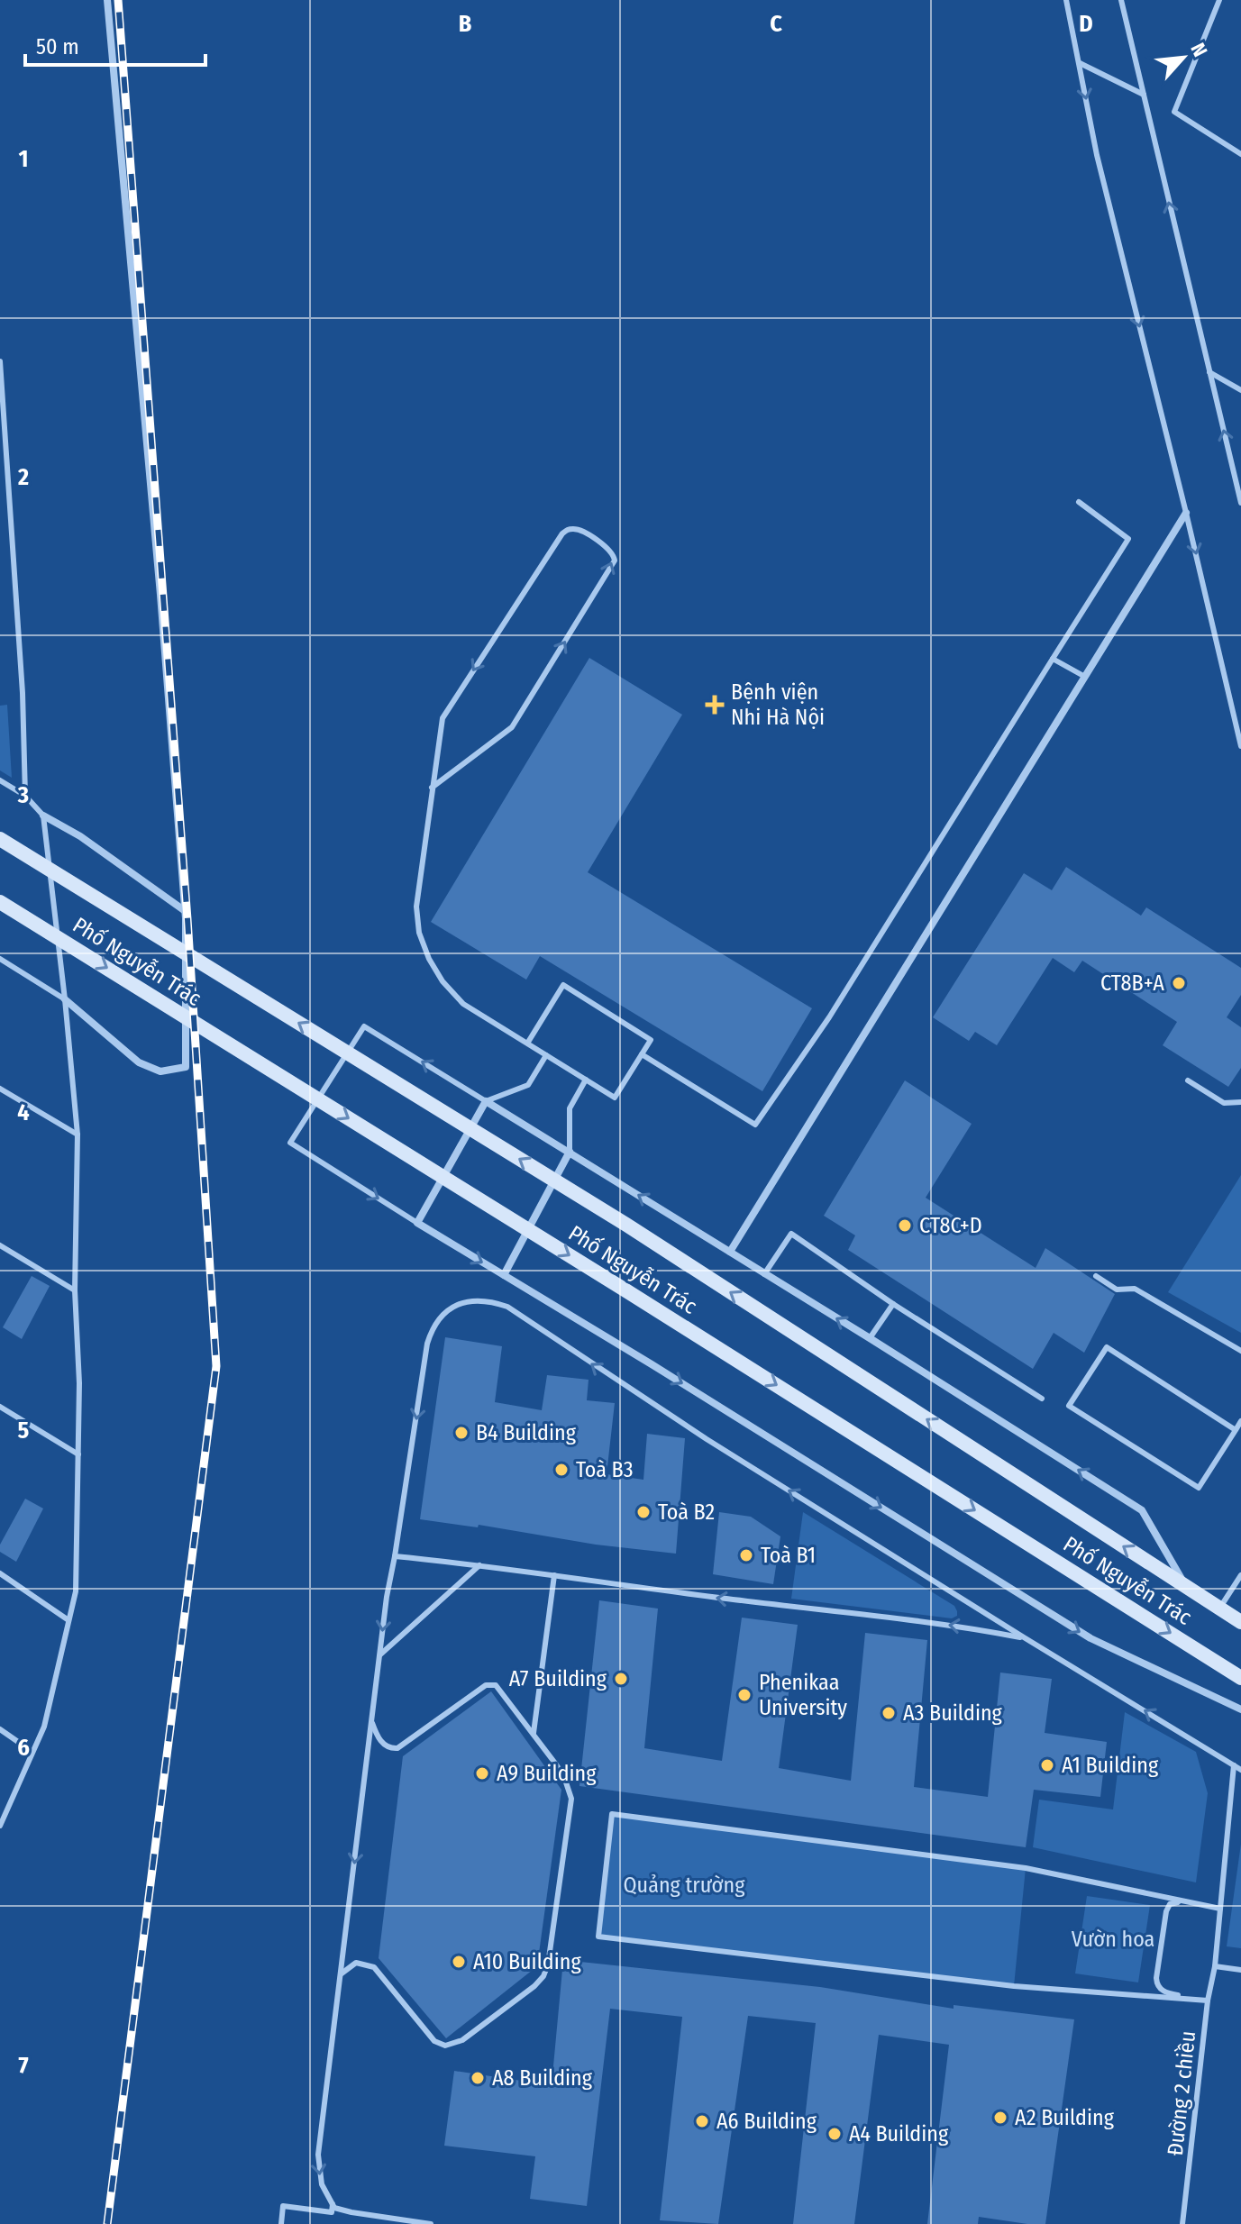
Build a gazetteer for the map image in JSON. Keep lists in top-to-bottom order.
{
  "streets": {
    "main road": ["Phố Nguyễn Trác"],
    "lane": ["Đường 2 chiều"]
  },
  "parks": ["Quảng trường", "Vườn hoa"],
  "places": {
    "health": ["Bệnh viện Nhi Hà Nội"],
    "other": [
      "CT8B+A",
      "CT8C+D",
      "B4 Building",
      "Toà B3",
      "Toà B2",
      "Toà B1",
      "A7 Building",
      "Phenikaa University",
      "A3 Building",
      "A1 Building",
      "A9 Building",
      "A10 Building",
      "A8 Building",
      "A2 Building",
      "A6 Building",
      "A4 Building"
    ]
  },
  "scale_bar": "50 m",
  "north": "top right",
  "grid": {
    "columns": ["B", "C", "D"],
    "rows": [
      "1",
      "2",
      "3",
      "4",
      "5",
      "6",
      "7"
    ]
  }
}
